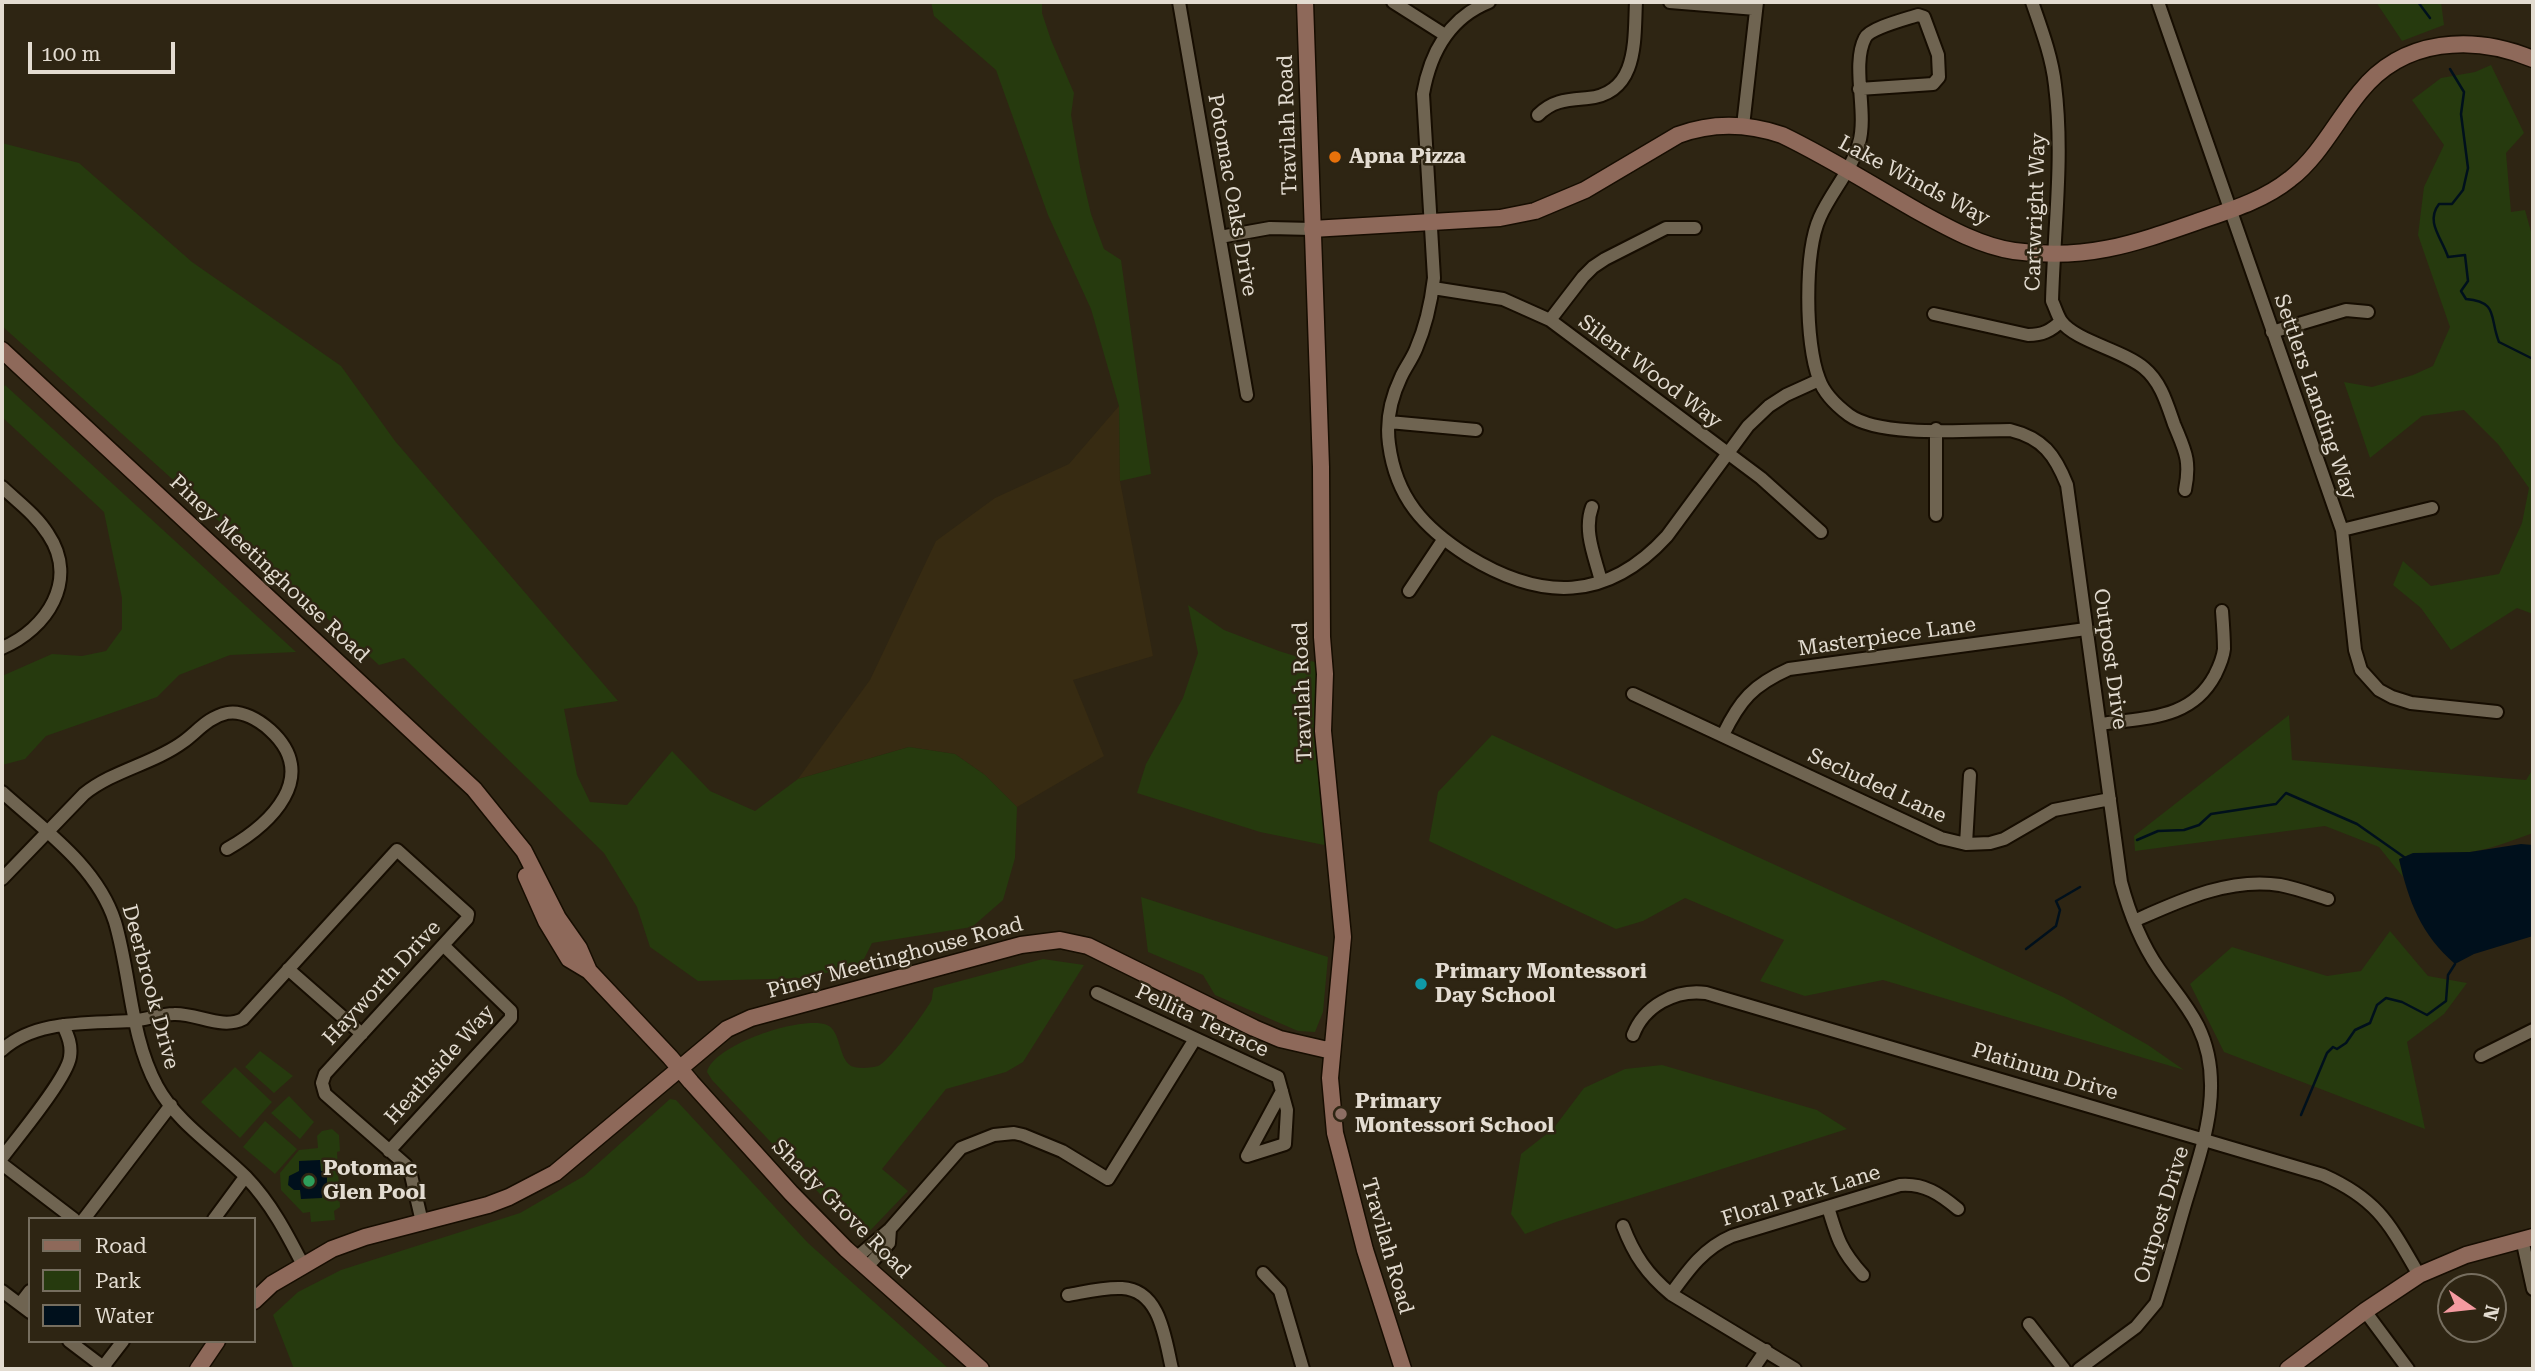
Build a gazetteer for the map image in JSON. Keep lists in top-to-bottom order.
{
  "streets": {
    "main road": [
      "Travilah Road",
      "Lake Winds Way",
      "Piney Meetinghouse Road",
      "Shady Grove Road"
    ],
    "street": [
      "Potomac Oaks Drive",
      "Cartwright Way",
      "Silent Wood Way",
      "Settlers Landing Way",
      "Masterpiece Lane",
      "Outpost Drive",
      "Secluded Lane",
      "Hayworth Drive",
      "Deerbrook Drive",
      "Pellita Terrace",
      "Heathside Way",
      "Platinum Drive",
      "Floral Park Lane"
    ]
  },
  "crossings": [
    ["Travilah Road", "Lake Winds Way"],
    ["Travilah Road", "Piney Meetinghouse Road"],
    ["Lake Winds Way", "Cartwright Way"],
    ["Lake Winds Way", "Settlers Landing Way"],
    ["Lake Winds Way", "Outpost Drive"],
    ["Piney Meetinghouse Road", "Shady Grove Road"],
    ["Masterpiece Lane", "Outpost Drive"],
    ["Masterpiece Lane", "Secluded Lane"],
    ["Outpost Drive", "Secluded Lane"],
    ["Outpost Drive", "Platinum Drive"],
    ["Hayworth Drive", "Deerbrook Drive"],
    ["Hayworth Drive", "Heathside Way"]
  ],
  "places": [
    "Apna Pizza",
    "Primary Montessori Day School",
    "Primary Montessori School",
    "Potomac Glen Pool"
  ],
  "legend": ["Road", "Park", "Water"],
  "scale_bar": "100 m",
  "north": "right"
}
